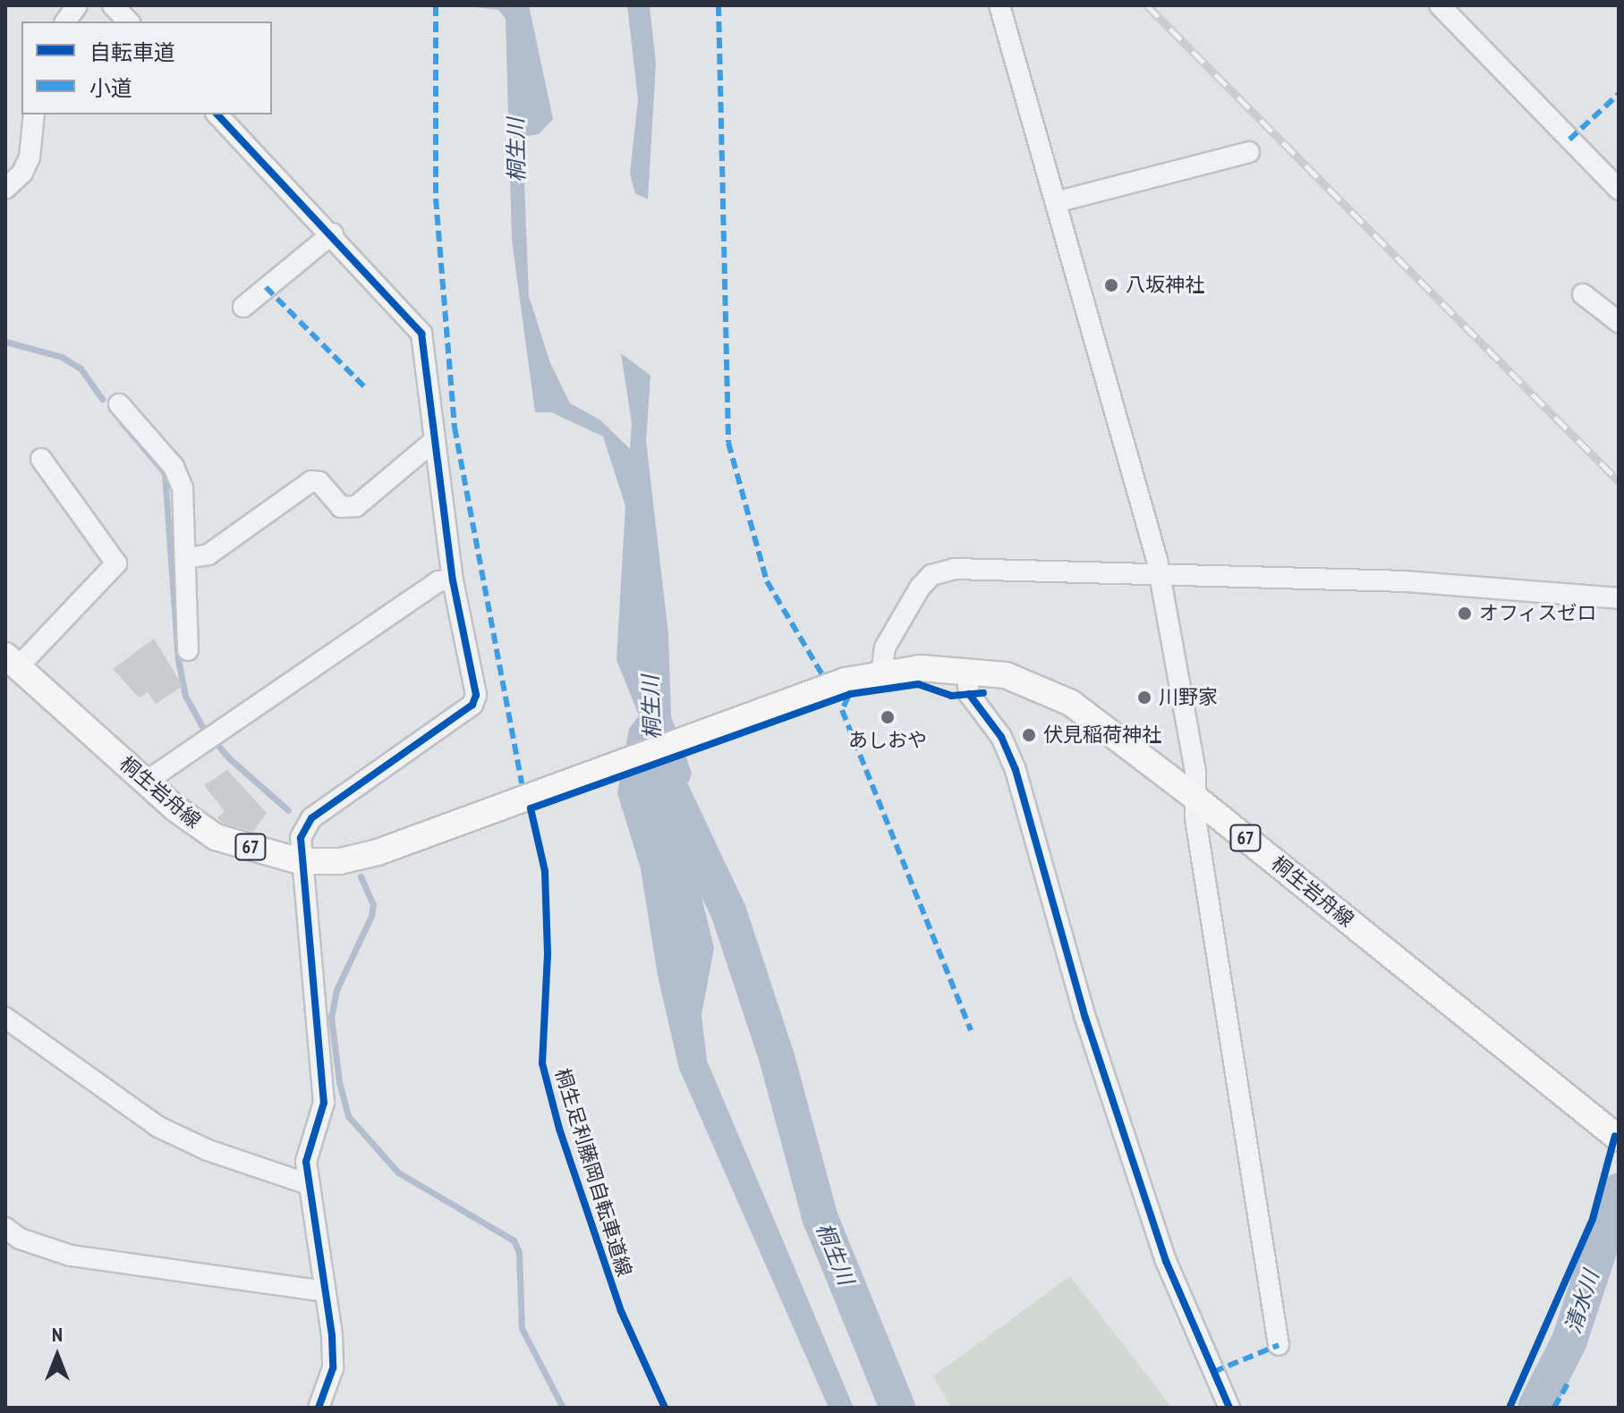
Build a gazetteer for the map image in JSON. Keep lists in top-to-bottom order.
{
  "streets": {
    "main road": ["桐生岩舟線", "67"],
    "cycle path": ["桐生足利藤岡自転車道線"]
  },
  "water": ["桐生川", "清水川"],
  "places": [
    "八坂神社",
    "オフィスゼロ",
    "川野家",
    "あしおや",
    "伏見稲荷神社"
  ],
  "legend": ["自転車道", "小道"],
  "north": "top"
}
